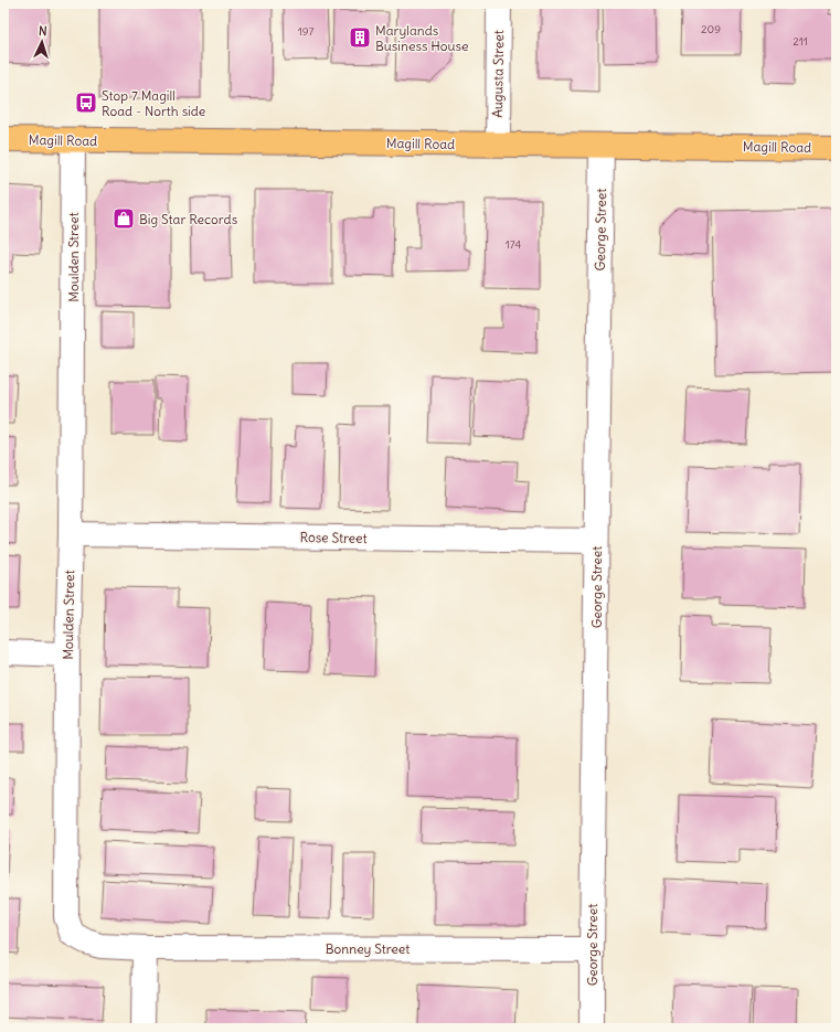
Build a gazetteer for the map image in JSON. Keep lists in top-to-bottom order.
{
  "streets": {
    "main road": ["Magill Road"],
    "street": [
      "Augusta Street",
      "George Street",
      "Moulden Street",
      "Rose Street",
      "Bonney Street"
    ]
  },
  "crossings": [
    ["Augusta Street", "Magill Road"],
    ["Magill Road", "George Street"],
    ["Magill Road", "Moulden Street"],
    ["George Street", "Rose Street"],
    ["George Street", "Bonney Street"],
    ["Moulden Street", "Rose Street"],
    ["Moulden Street", "Bonney Street"]
  ],
  "places": {
    "building": ["Marylands Business House"],
    "bus stop": ["Stop 7 Magill Road - North side"],
    "shop": ["Big Star Records"]
  },
  "house_numbers": [
    "209",
    "197",
    "211",
    "174"
  ],
  "north": "top"
}
